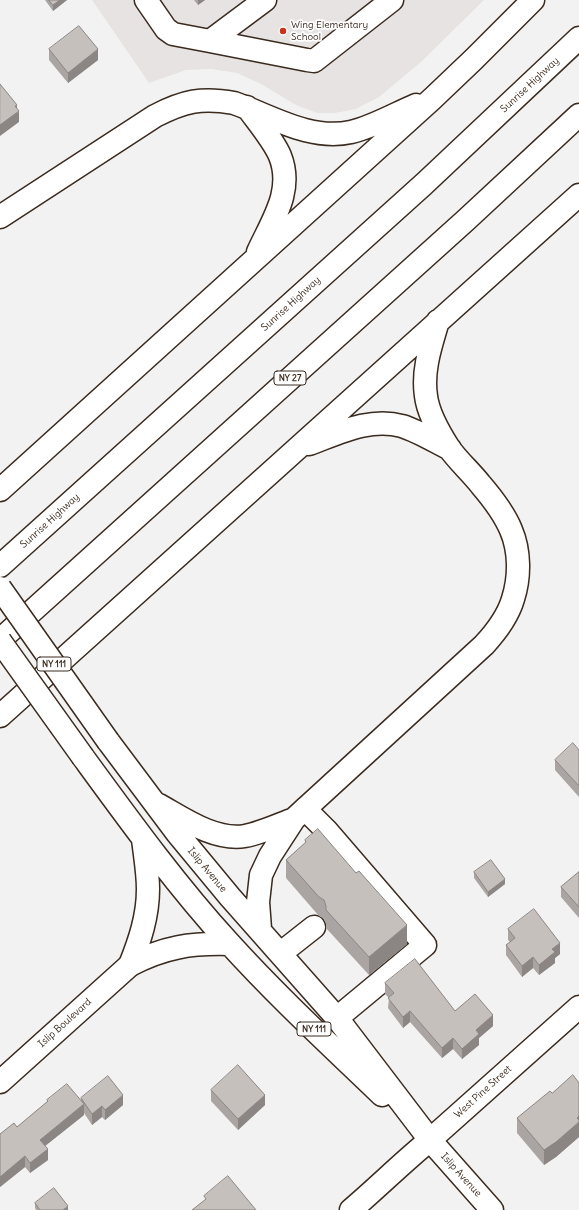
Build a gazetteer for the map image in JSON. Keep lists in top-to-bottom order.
{
  "streets": {
    "main road": [
      "Sunrise Highway",
      "NY 27",
      "NY 111",
      "Islip Avenue",
      "Islip Boulevard",
      "West Pine Street"
    ]
  },
  "crossings": [
    ["NY 27", "Islip Avenue"],
    ["Islip Avenue", "West Pine Street"]
  ],
  "places": ["Wing Elementary School"]
}
